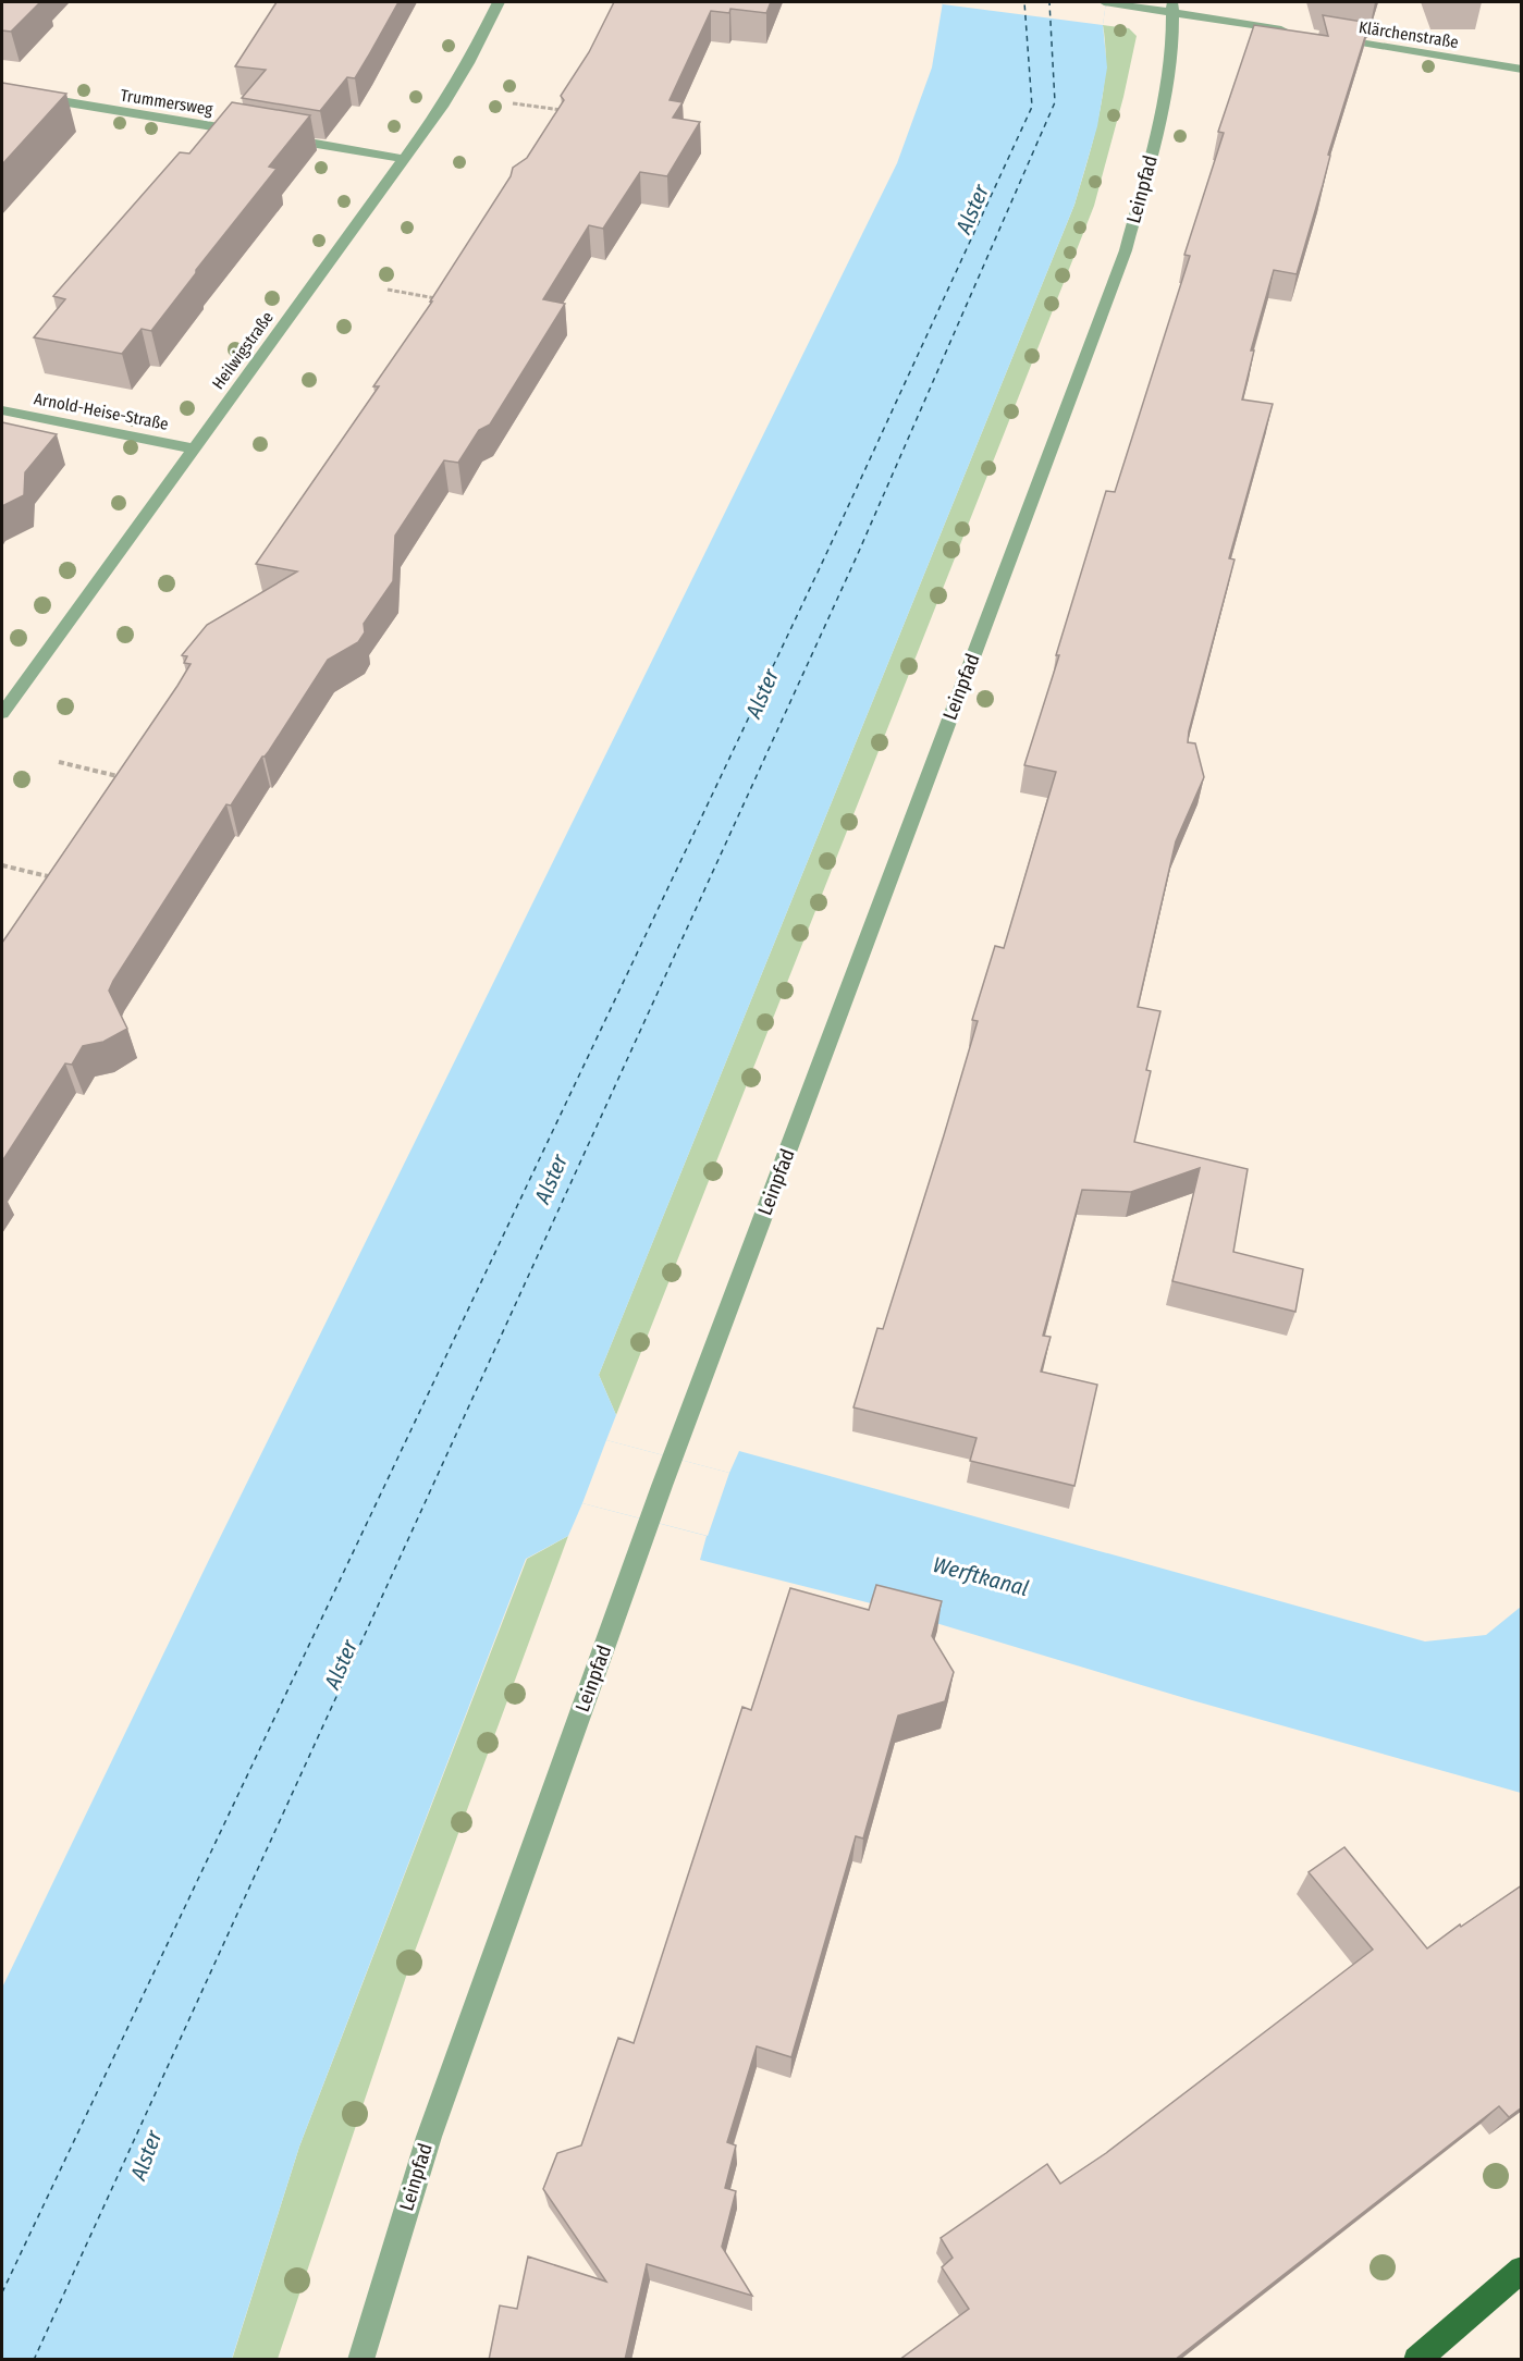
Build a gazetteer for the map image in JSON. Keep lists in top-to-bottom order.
{
  "streets": {
    "street": [
      "Klärchenstraße",
      "Trummersweg",
      "Leinpfad",
      "Heilwigstraße",
      "Arnold-Heise-Straße"
    ]
  },
  "crossings": [
    ["Heilwigstraße", "Arnold-Heise-Straße"]
  ],
  "water": ["Alster", "Werftkanal"]
}
